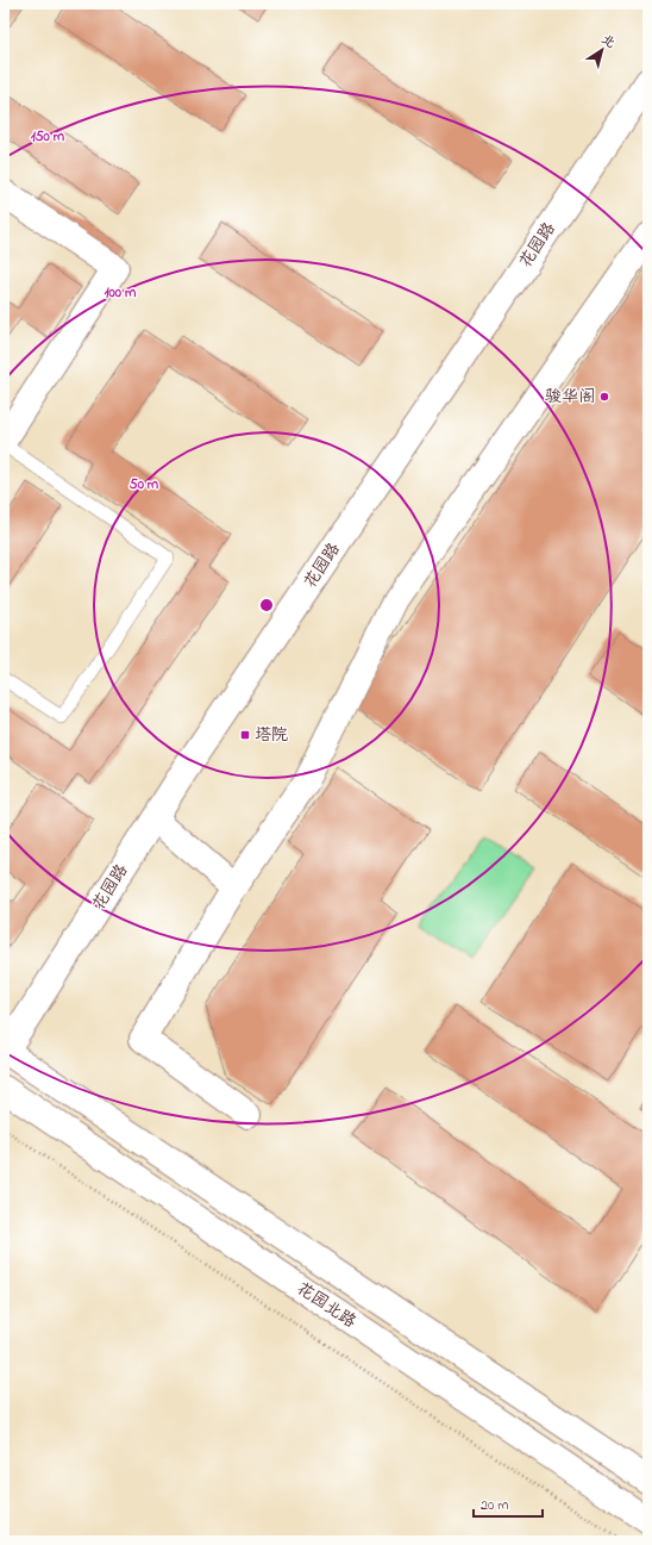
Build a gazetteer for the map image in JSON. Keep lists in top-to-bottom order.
{
  "streets": {
    "street": ["花园路", "花园北路"]
  },
  "crossings": [
    ["花园路", "花园北路"]
  ],
  "places": {
    "other": ["骏华阁"],
    "transit": ["塔院"]
  },
  "scale_bar": "20 m",
  "north": "top right",
  "rings": ["150 m", "100 m", "50 m"]
}
